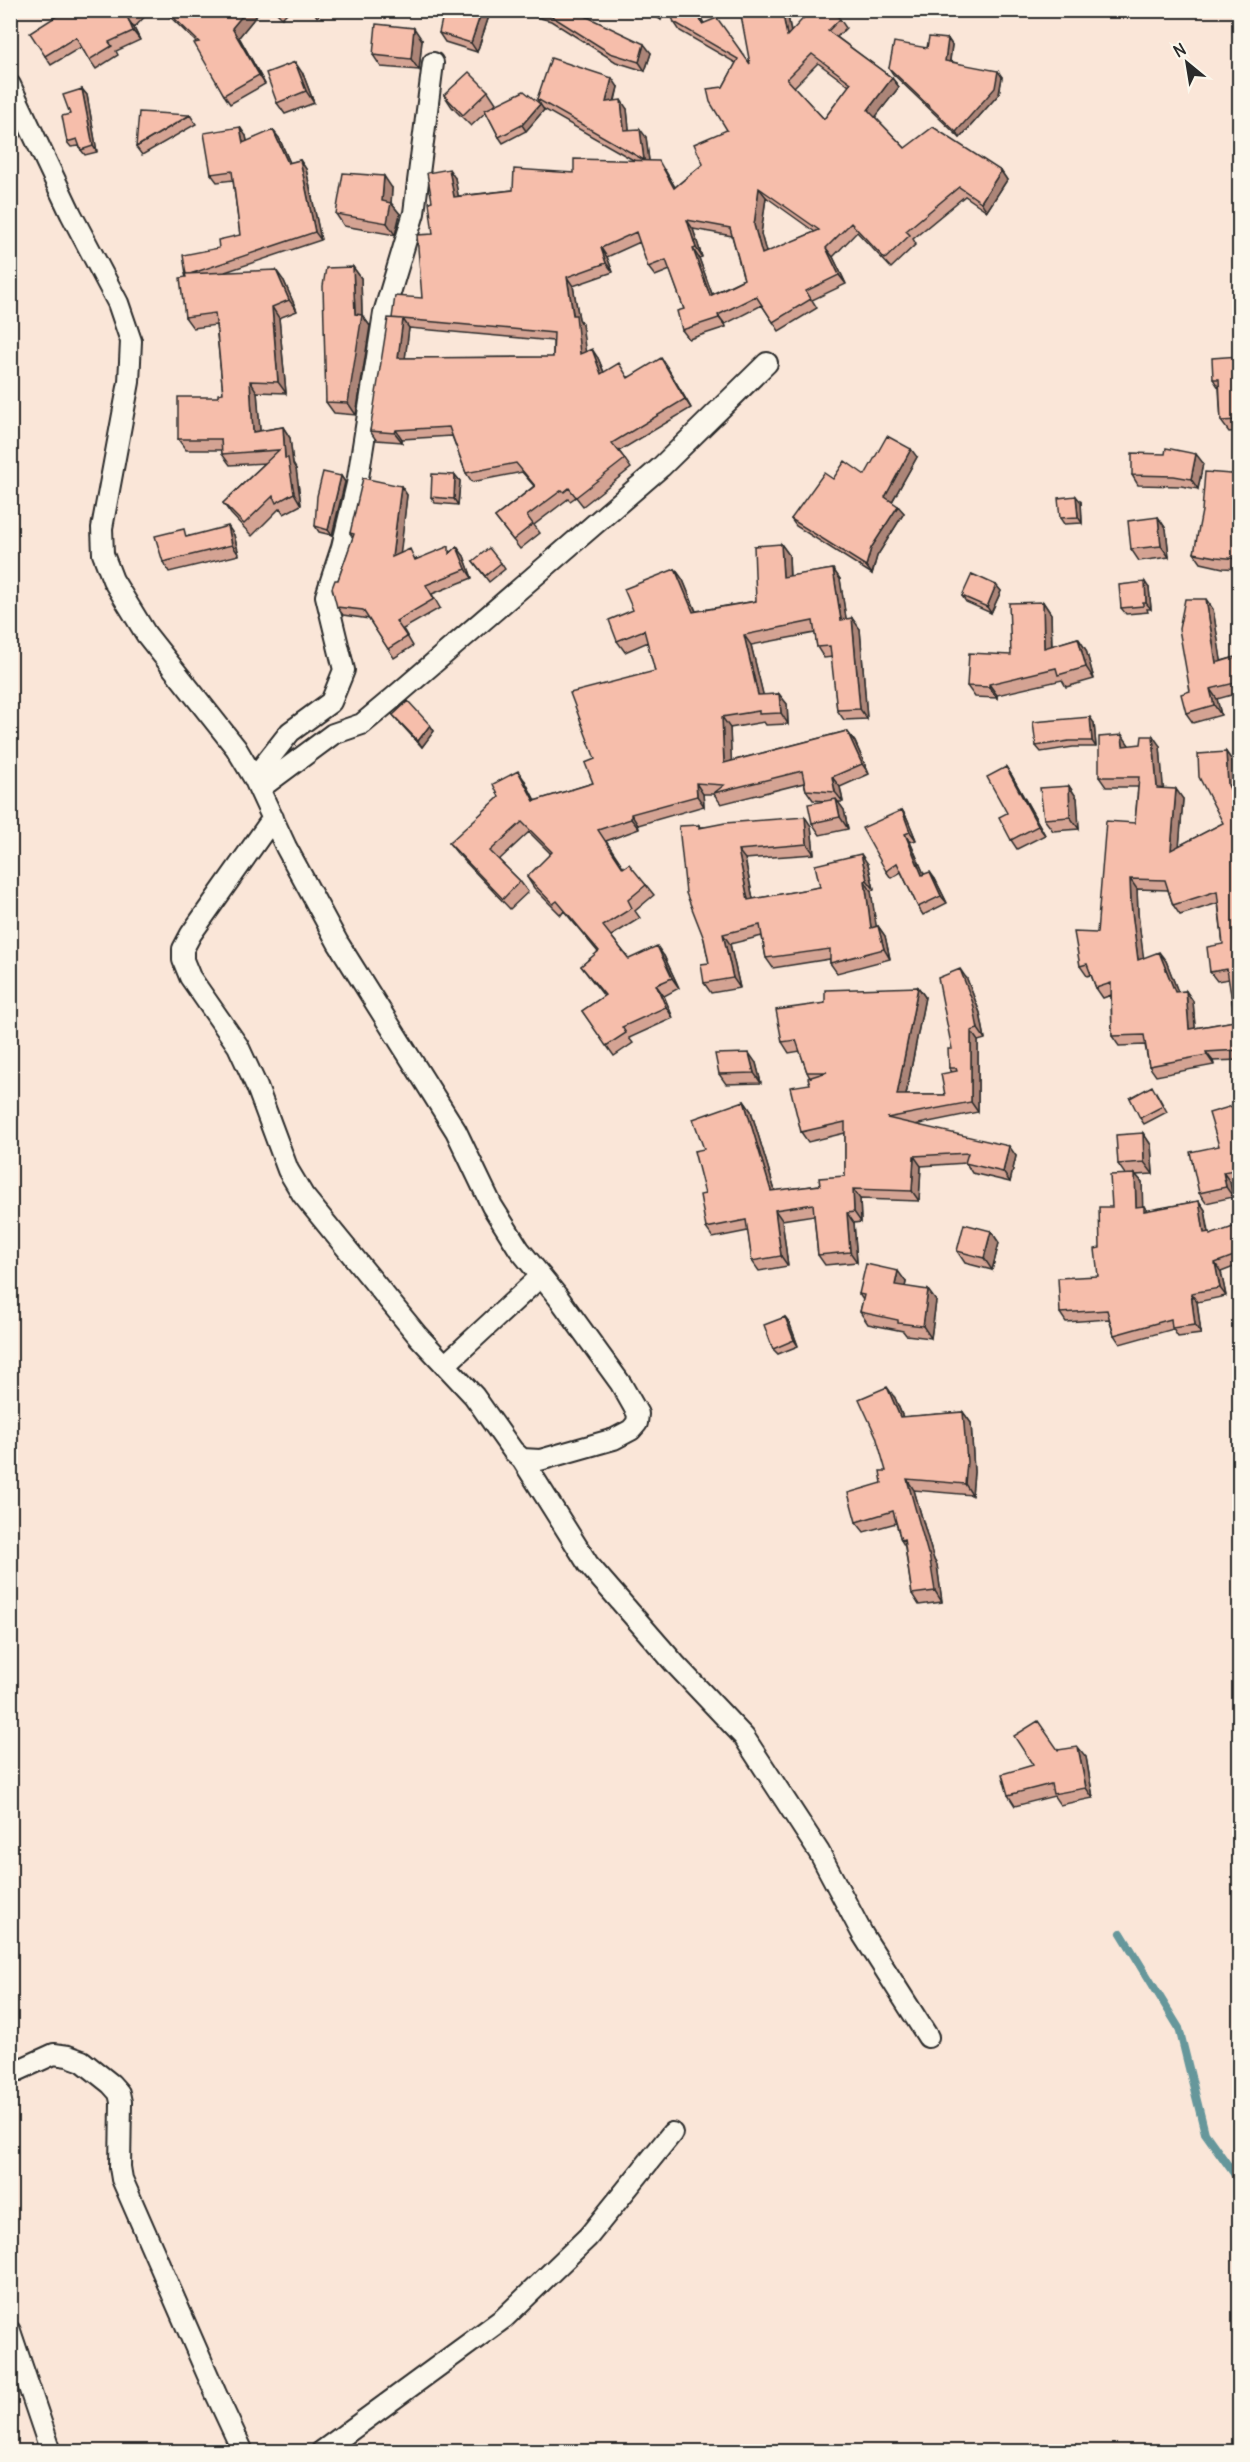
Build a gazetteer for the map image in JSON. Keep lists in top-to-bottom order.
{
  "north": "top left"
}
